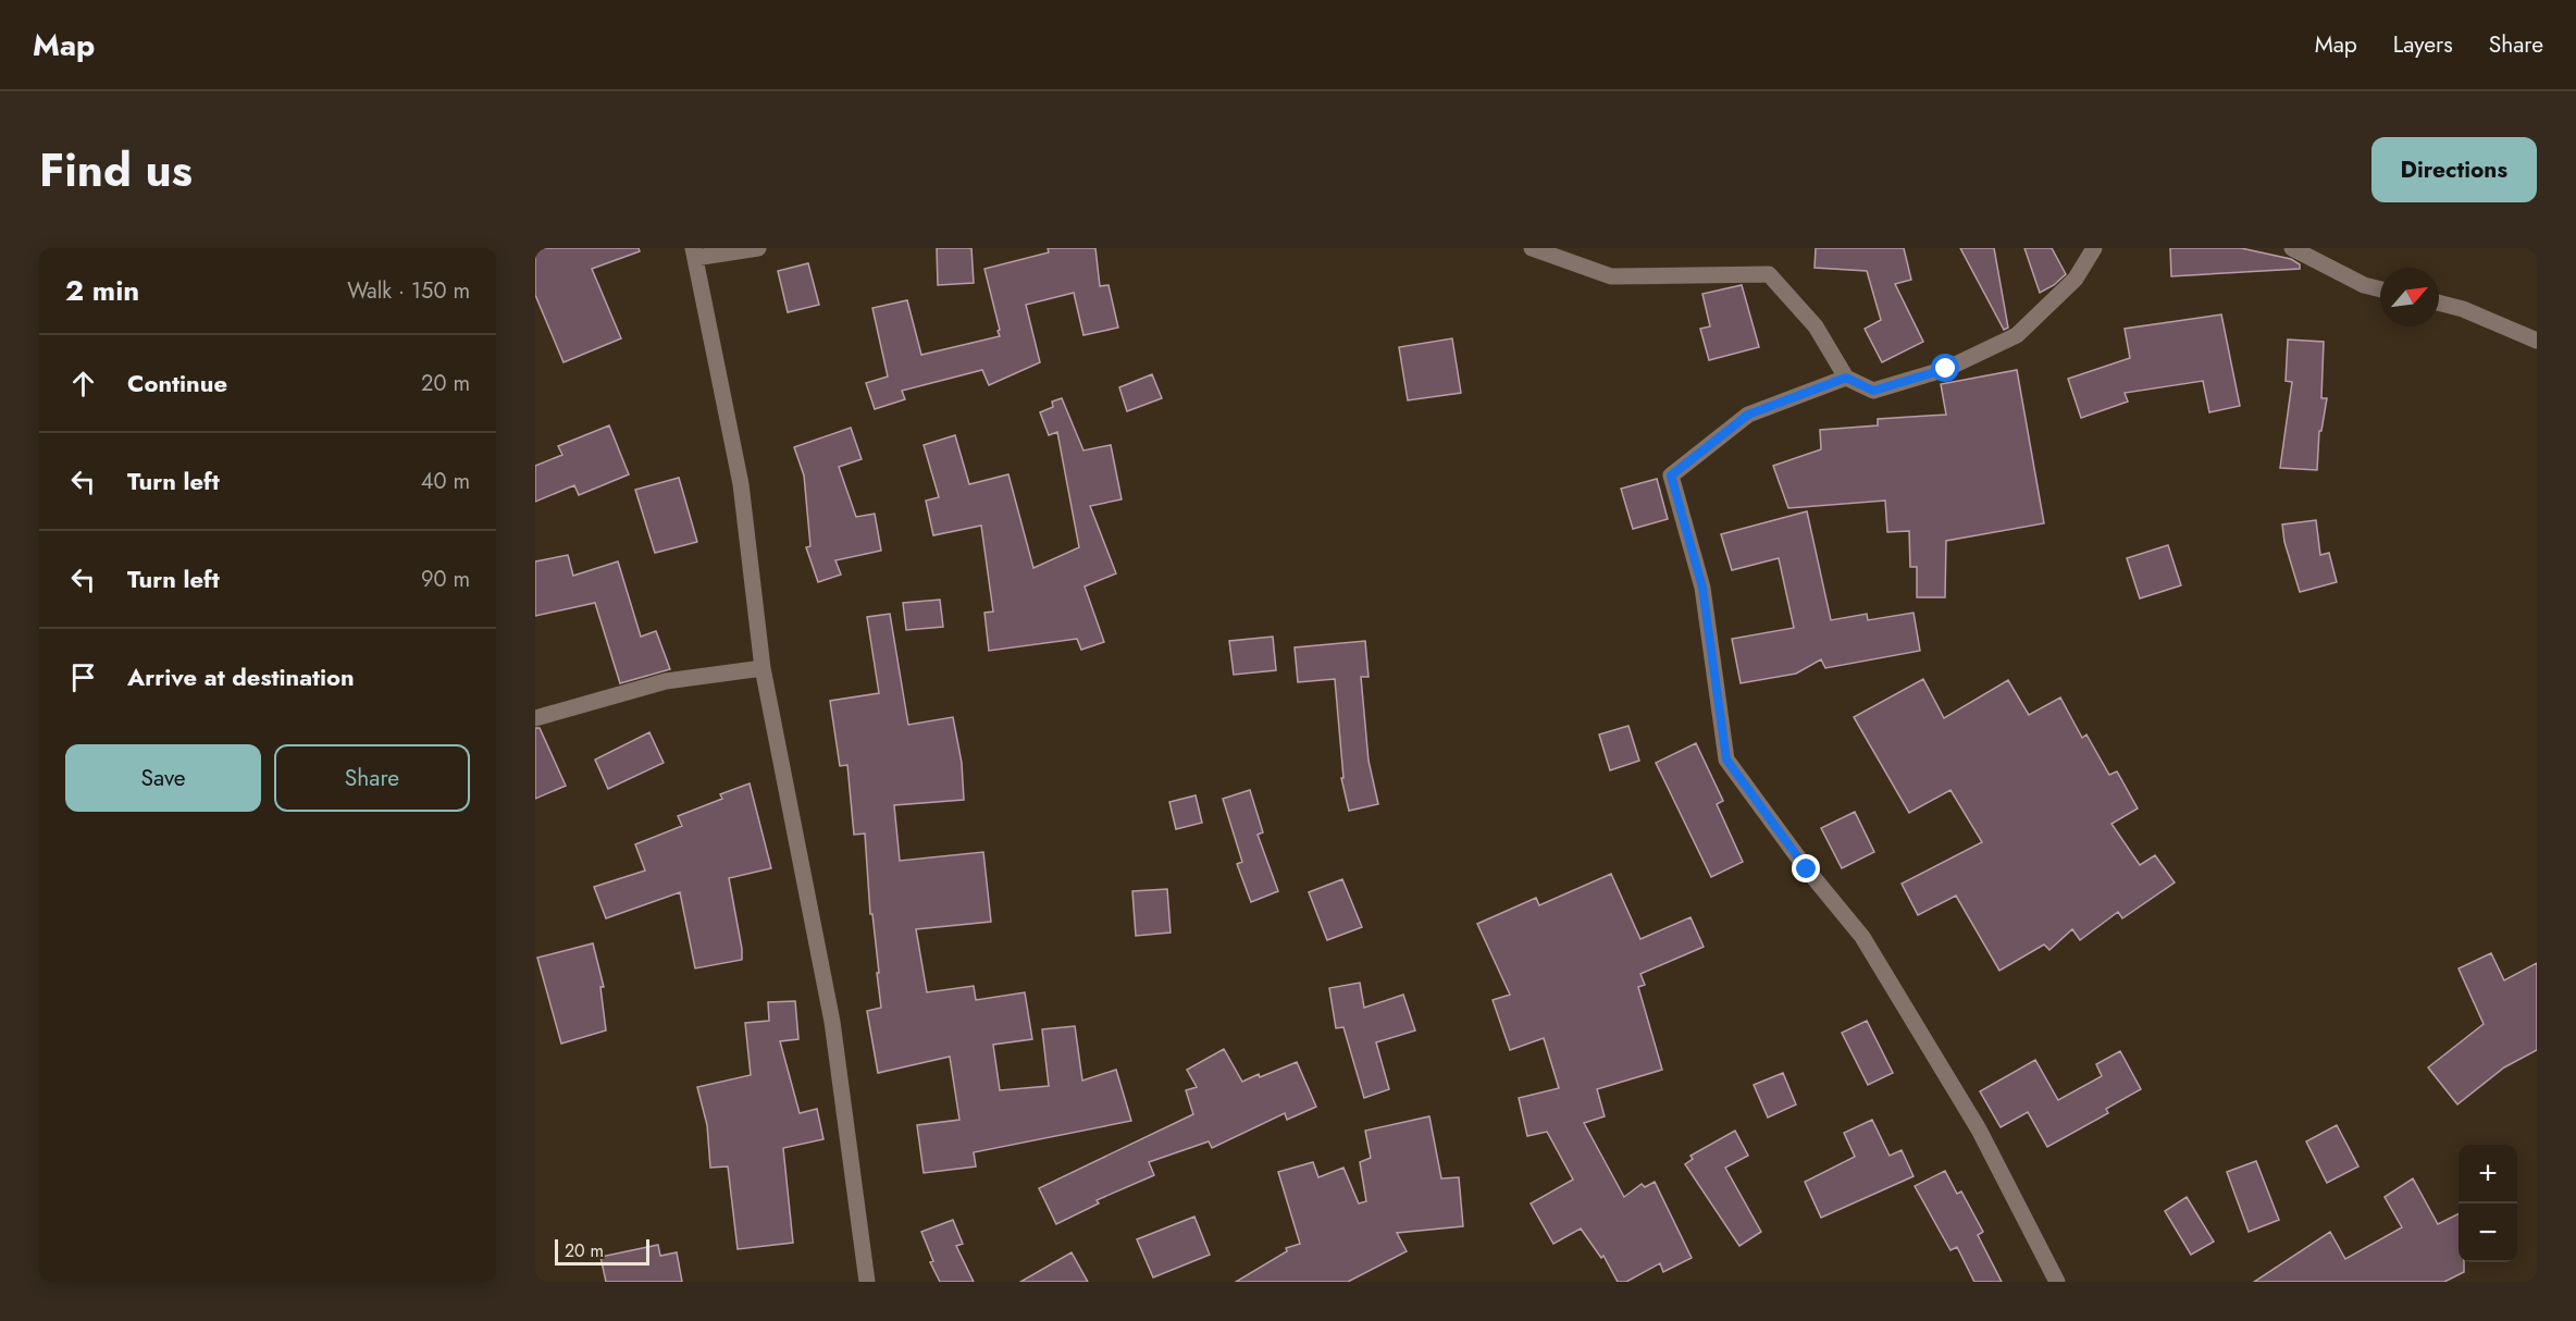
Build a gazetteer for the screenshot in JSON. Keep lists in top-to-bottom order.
{
  "scale_bar": "20 m",
  "north": "top right",
  "page": {
    "header": "Map",
    "nav": ["Map", "Layers", "Share"],
    "title": "Find us",
    "buttons": [
      "Directions",
      ["Save", "Share"]
    ],
    "heading": ["2 min", "Walk · 150 m"],
    "list": [
      ["Continue", "20 m"],
      ["Turn left", "40 m"],
      ["Turn left", "90 m"],
      "Arrive at destination"
    ],
    "map_buttons": ["+", "−"],
    "scale": "20 m"
  }
}
